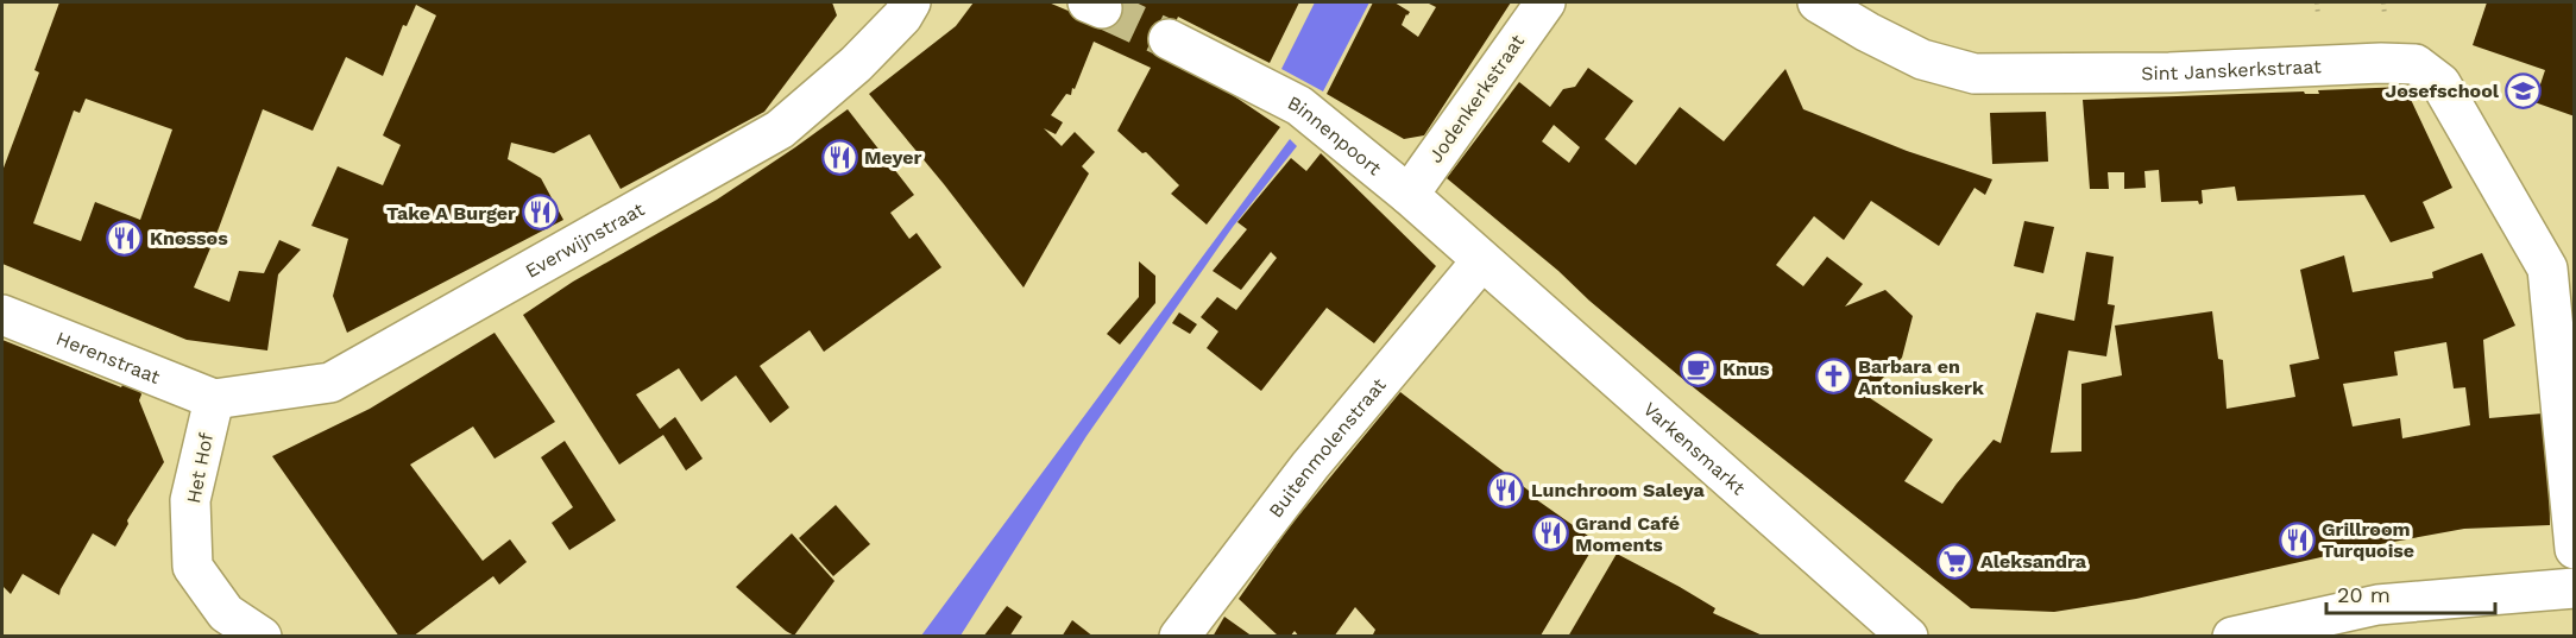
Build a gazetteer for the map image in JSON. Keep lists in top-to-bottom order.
{
  "streets": {
    "street": [
      "Sint Janskerkstraat",
      "Jodenkerkstraat",
      "Binnenpoort",
      "Everwijnstraat",
      "Herenstraat",
      "Buitenmolenstraat",
      "Varkensmarkt",
      "Het Hof"
    ]
  },
  "crossings": [
    ["Jodenkerkstraat", "Binnenpoort"],
    ["Binnenpoort", "Buitenmolenstraat"],
    ["Binnenpoort", "Varkensmarkt"],
    ["Everwijnstraat", "Herenstraat"],
    ["Everwijnstraat", "Het Hof"],
    ["Herenstraat", "Het Hof"],
    ["Buitenmolenstraat", "Varkensmarkt"]
  ],
  "places": {
    "school or university": ["Josefschool"],
    "restaurant": [
      "Meyer",
      "Take A Burger",
      "Knossos",
      "Lunchroom Saleya",
      "Grand Café Moments",
      "Grillroom Turquoise"
    ],
    "cafe": ["Knus"],
    "church": ["Barbara en Antoniuskerk"],
    "supermarket": ["Aleksandra"]
  },
  "scale_bar": "20 m"
}
